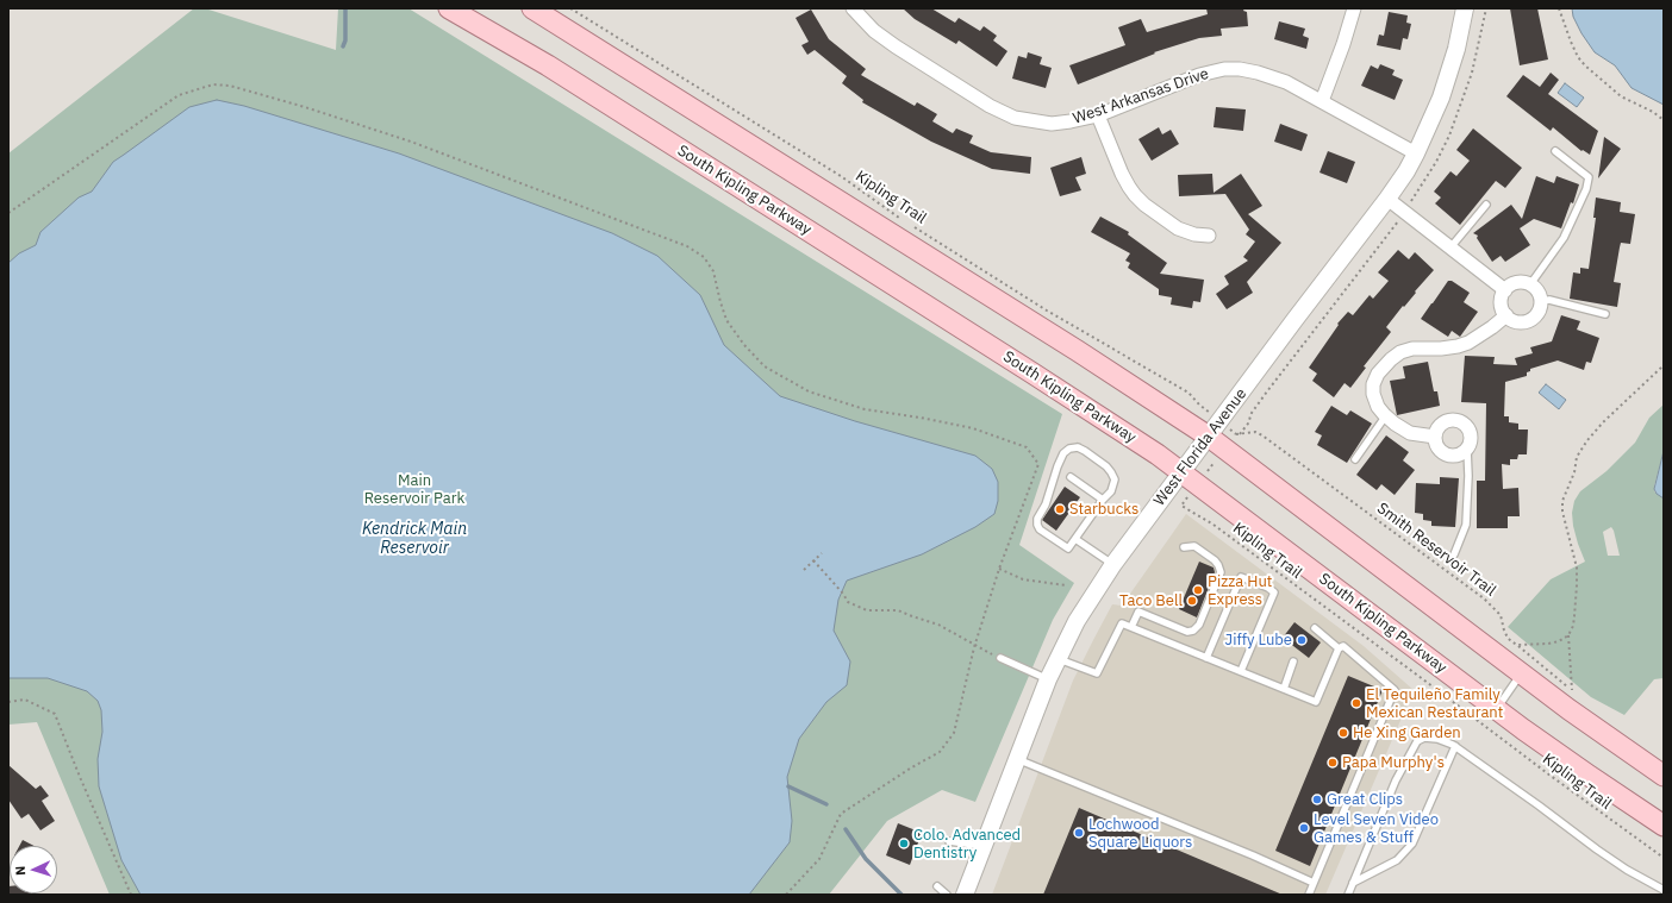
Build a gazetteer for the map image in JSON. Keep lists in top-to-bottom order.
{
  "streets": {
    "main road": ["South Kipling Parkway"],
    "street": ["West Arkansas Drive", "West Florida Avenue"],
    "path": ["Kipling Trail", "Smith Reservoir Trail"]
  },
  "crossings": [
    ["West Arkansas Drive", "West Florida Avenue"],
    ["South Kipling Parkway", "Kipling Trail"],
    ["South Kipling Parkway", "West Florida Avenue"],
    ["Kipling Trail", "Smith Reservoir Trail"]
  ],
  "water": ["Kendrick Main Reservoir"],
  "parks": ["Main Reservoir Park"],
  "places": [
    "Starbucks",
    "Pizza Hut Express",
    "Taco Bell",
    "Jiffy Lube",
    "El Tequileño Family Mexican Restaurant",
    "He Xing Garden",
    "Papa Murphy's",
    "Great Clips",
    "Level Seven Video Games & Stuff",
    "Lochwood Square Liquors",
    "Colo. Advanced Dentistry"
  ],
  "north": "left"
}
